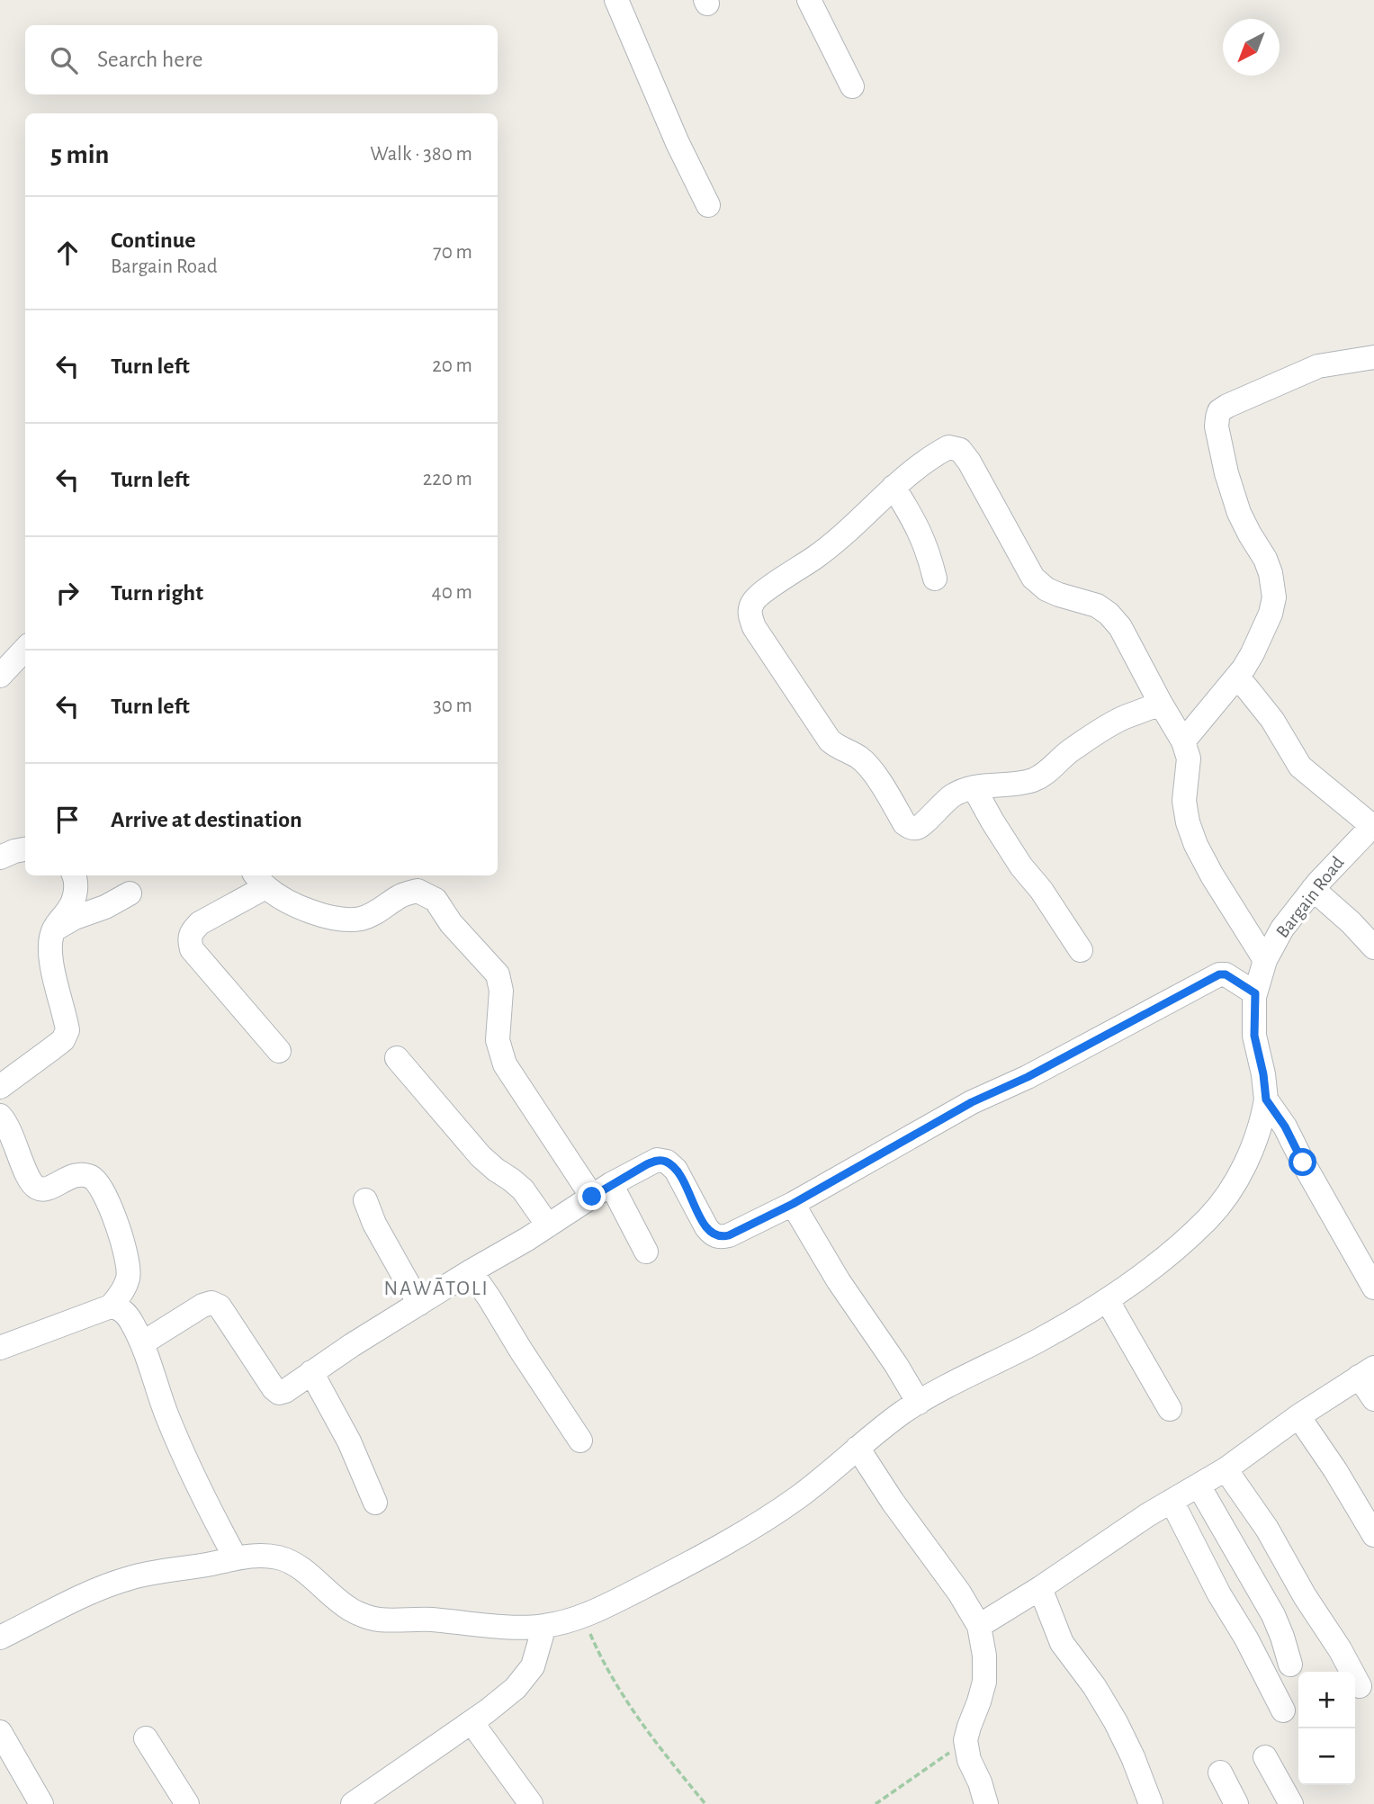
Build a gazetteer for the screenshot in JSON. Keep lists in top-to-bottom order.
{
  "streets": {
    "street": ["Bargain Road"]
  },
  "districts": ["NAWĀTOLI"],
  "north": "bottom left",
  "page": {
    "search": "Search here",
    "heading": ["5 min", "Walk · 380 m"],
    "list": [
      ["Continue", "Bargain Road", "70 m"],
      ["Turn left", "20 m"],
      ["Turn left", "220 m"],
      ["Turn right", "40 m"],
      ["Turn left", "30 m"],
      "Arrive at destination"
    ],
    "map_buttons": ["+", "−"]
  }
}
